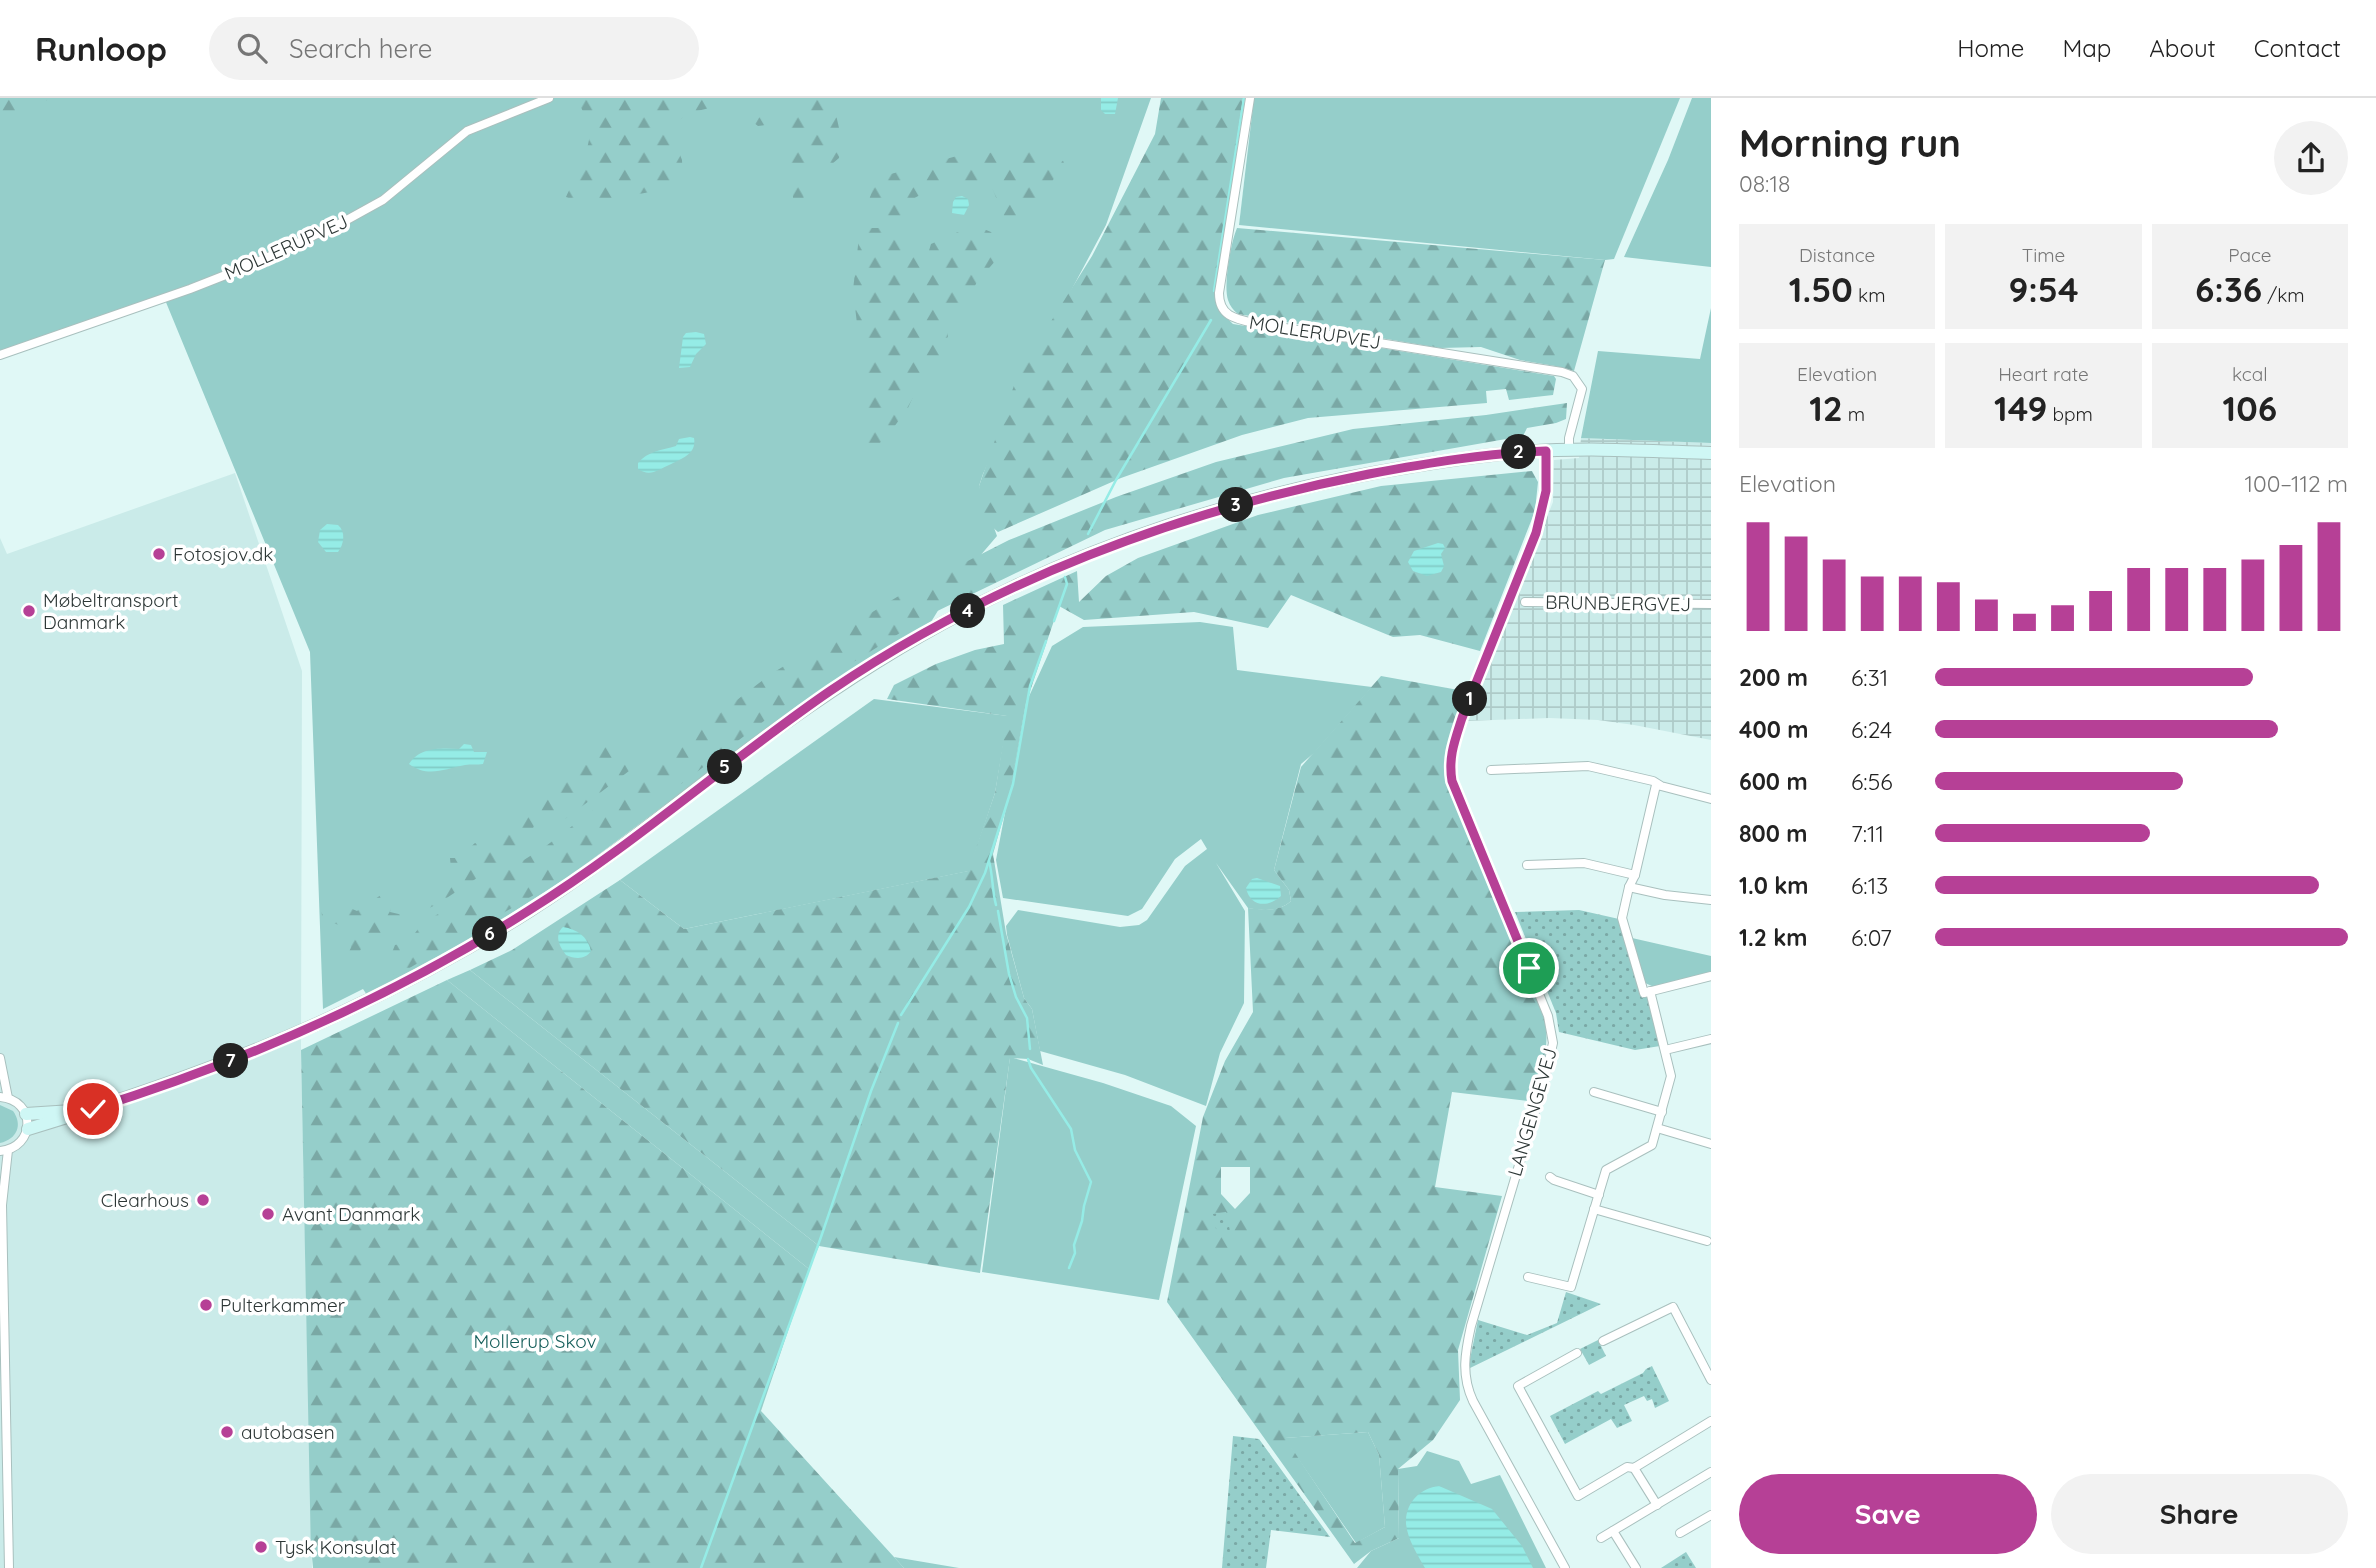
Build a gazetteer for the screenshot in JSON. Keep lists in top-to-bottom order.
{
  "streets": {
    "street": ["MOLLERUPVEJ", "BRUNBJERGVEJ", "LANGENGEVEJ"]
  },
  "parks": ["Mollerup Skov"],
  "places": [
    "Fotosjov.dk",
    "Møbeltransport Danmark",
    "Clearhous",
    "Avant Danmark",
    "Pulterkammer",
    "autobasen",
    "Tysk Konsulat"
  ],
  "page": {
    "header": "Runloop",
    "search": "Search here",
    "nav": [
      "Home",
      "Map",
      "About",
      "Contact"
    ],
    "heading": ["Morning run", "08:18"],
    "stats": [
      ["Distance", "1.50 km"],
      ["Time", "9:54"],
      ["Pace", "6:36 /km"],
      ["Elevation", "12 m"],
      ["Heart rate", "149 bpm"],
      ["kcal", "106"]
    ],
    "pins": [
      "2",
      "3",
      "4",
      "1",
      "5",
      "6",
      "7"
    ],
    "chart": ["Elevation", "100–112 m"],
    "list": [
      {
        "name": "200 m",
        "note": "6:31"
      },
      {
        "name": "400 m",
        "note": "6:24"
      },
      {
        "name": "600 m",
        "note": "6:56"
      },
      {
        "name": "800 m",
        "note": "7:11"
      },
      {
        "name": "1.0 km",
        "note": "6:13"
      },
      {
        "name": "1.2 km",
        "note": "6:07"
      }
    ],
    "buttons": ["Save", "Share"]
  }
}
